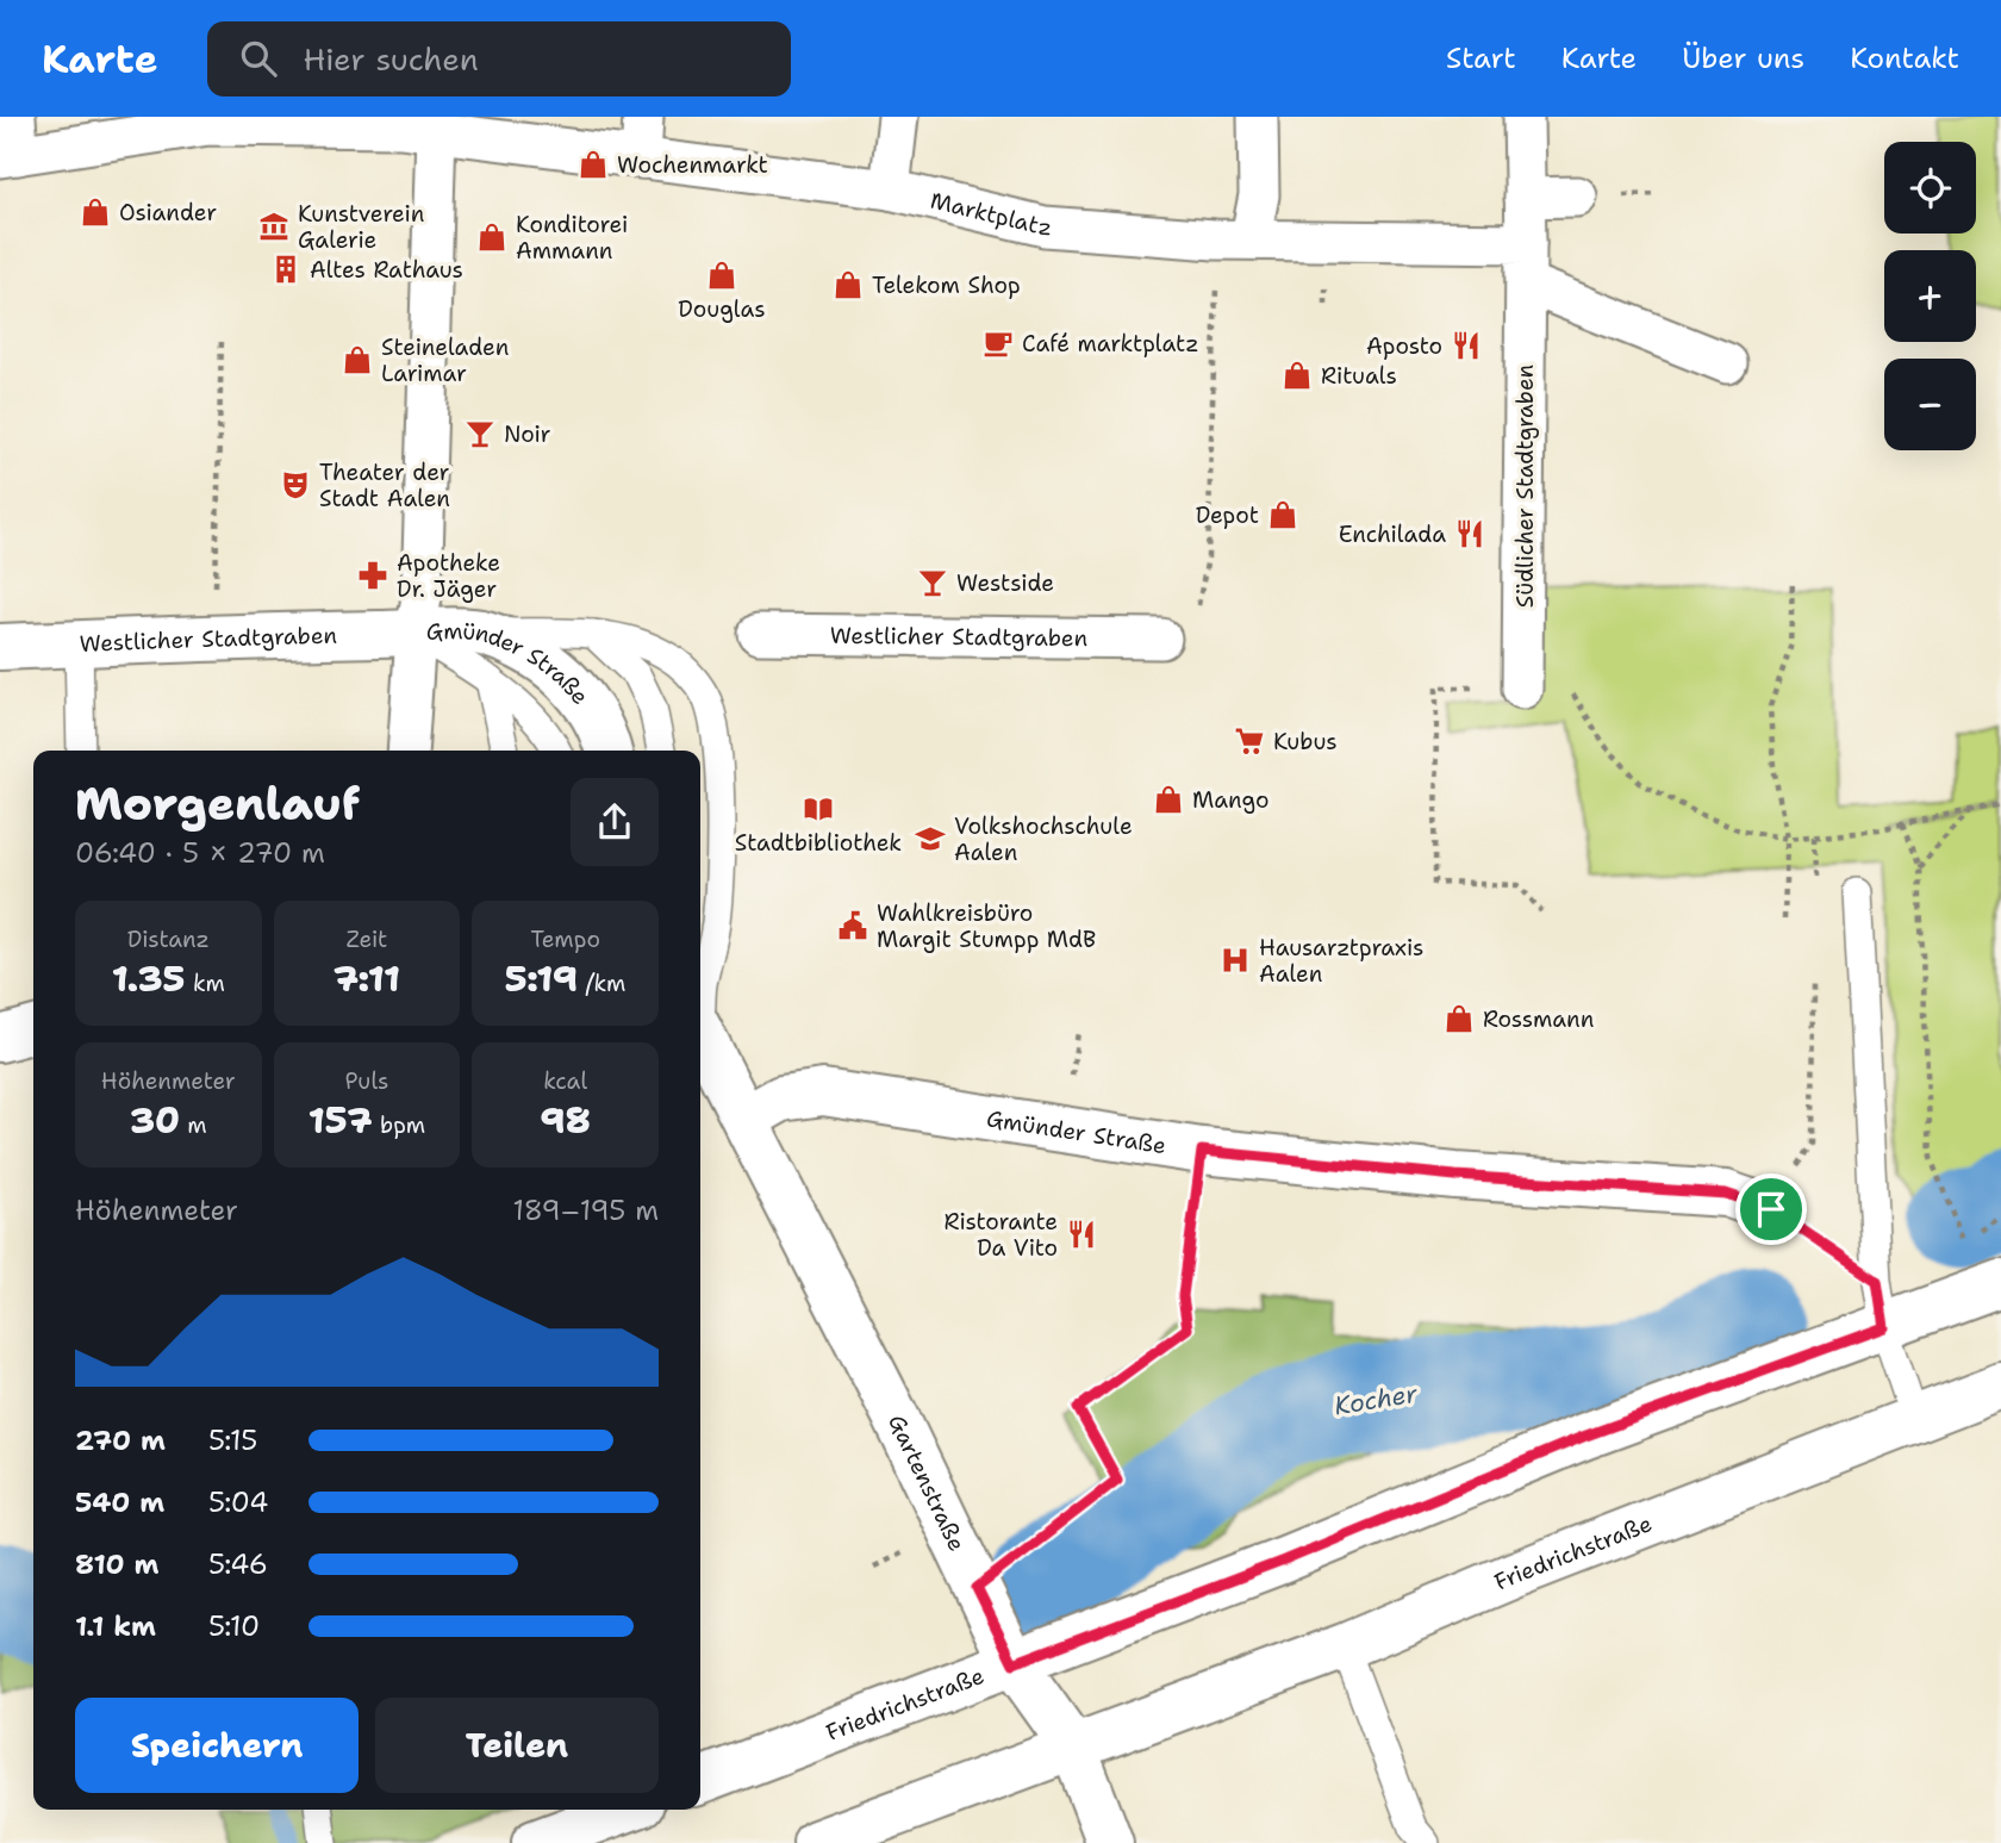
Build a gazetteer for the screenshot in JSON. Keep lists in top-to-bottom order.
{
  "streets": {
    "main road": [
      "Westlicher Stadtgraben",
      "Gmünder Straße",
      "Gartenstraße",
      "Friedrichstraße"
    ],
    "street": ["Marktplatz", "Südlicher Stadtgraben"]
  },
  "crossings": [
    ["Marktplatz", "Gmünder Straße"],
    ["Westlicher Stadtgraben", "Gmünder Straße"],
    ["Gmünder Straße", "Gartenstraße"],
    ["Gartenstraße", "Friedrichstraße"]
  ],
  "water": ["Kocher"],
  "places": {
    "shop": [
      "Wochenmarkt",
      "Osiander",
      "Konditorei Ammann",
      "Douglas",
      "Telekom Shop",
      "Steineladen Larimar",
      "Rituals",
      "Depot",
      "Mango",
      "Rossmann"
    ],
    "museum": ["Kunstverein Galerie"],
    "building": ["Altes Rathaus"],
    "cafe": ["Café marktplatz"],
    "restaurant": ["Aposto", "Enchilada", "Ristorante Da Vito"],
    "bar": ["Noir", "Westside"],
    "theatre": ["Theater der Stadt Aalen"],
    "pharmacy": ["Apotheke Dr. Jäger"],
    "supermarket": ["Kubus"],
    "library": ["Stadtbibliothek"],
    "school or university": ["Volkshochschule Aalen"],
    "public building": ["Wahlkreisbüro Margit Stumpp MdB"],
    "hospital": ["Hausarztpraxis Aalen"]
  },
  "page": {
    "header": "Karte",
    "search": "Hier suchen",
    "nav": [
      "Start",
      "Karte",
      "Über uns",
      "Kontakt"
    ],
    "map_buttons": ["+", "−"],
    "heading": ["Morgenlauf", "06:40 · 5 × 270 m"],
    "stats": [
      ["Distanz", "1.35 km"],
      ["Zeit", "7:11"],
      ["Tempo", "5:19 /km"],
      ["Höhenmeter", "30 m"],
      ["Puls", "157 bpm"],
      ["kcal", "98"]
    ],
    "chart": ["Höhenmeter", "189–195 m"],
    "list": [
      {
        "name": "270 m",
        "note": "5:15"
      },
      {
        "name": "540 m",
        "note": "5:04"
      },
      {
        "name": "810 m",
        "note": "5:46"
      },
      {
        "name": "1.1 km",
        "note": "5:10"
      }
    ],
    "buttons": ["Speichern", "Teilen"]
  }
}
